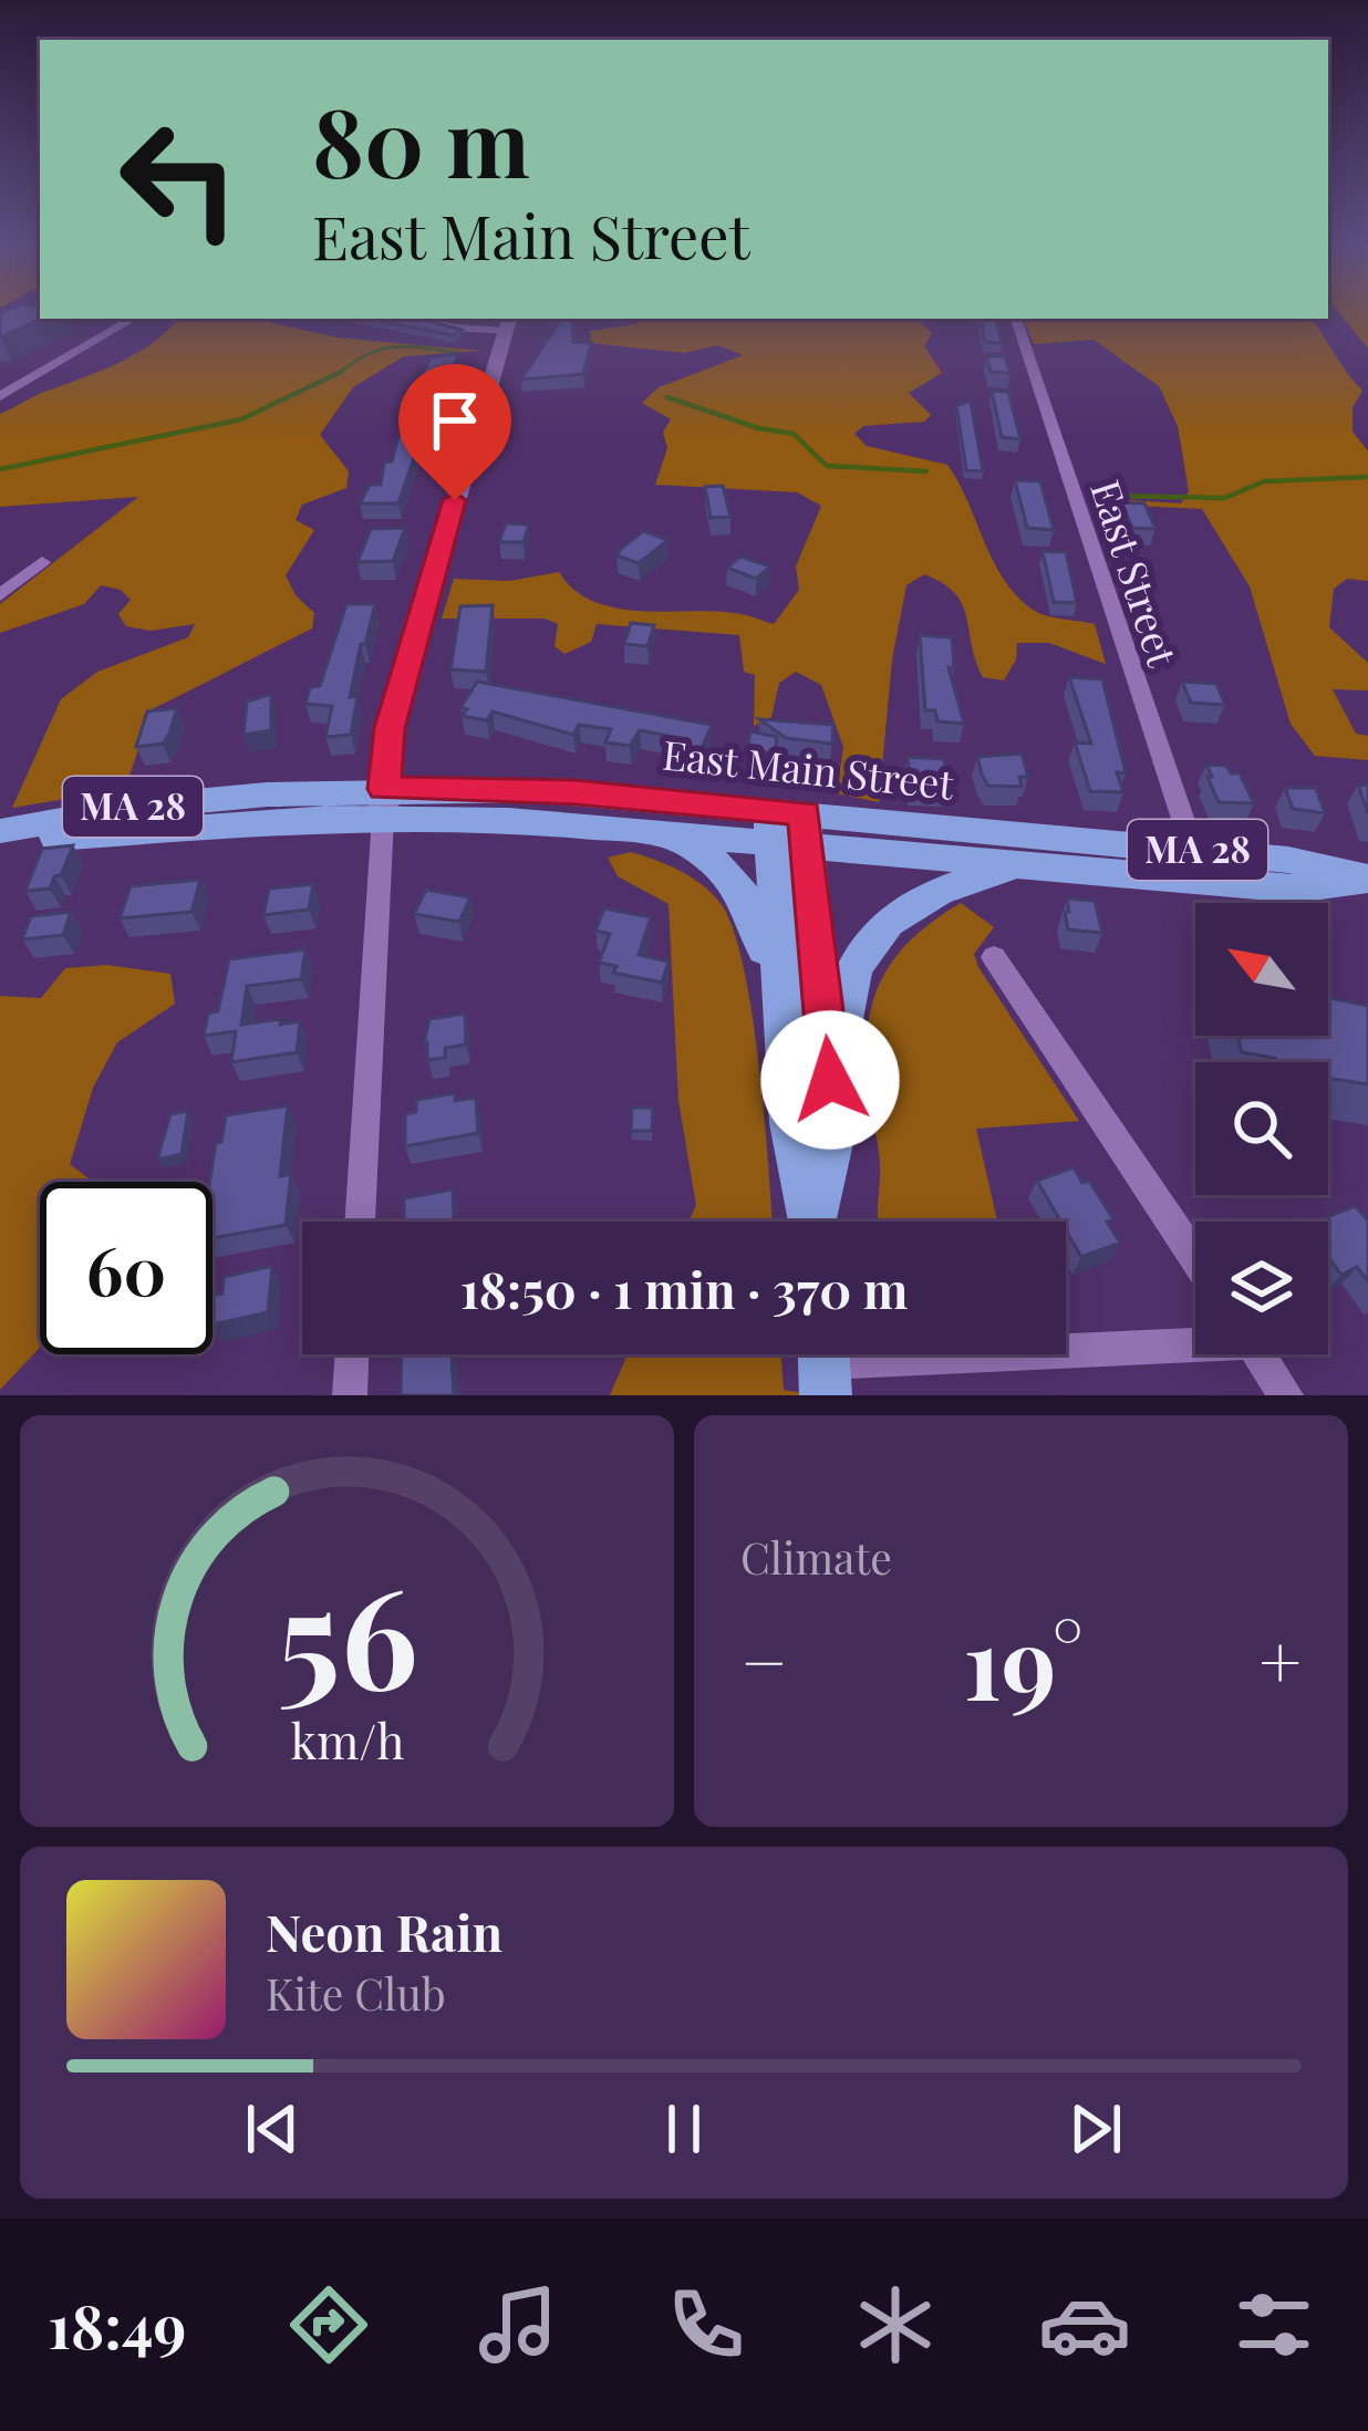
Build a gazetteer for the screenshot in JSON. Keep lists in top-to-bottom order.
{
  "streets": {
    "main road": ["East Main Street", "MA 28"],
    "street": ["East Street"]
  },
  "crossings": [
    ["East Street", "East Main Street"]
  ],
  "north": "top left",
  "page": {
    "turn": ["80 m", "East Main Street"],
    "limit": "60",
    "trip": "18:50 · 1 min · 370 m",
    "tile": "Climate",
    "heat": ["−", "19°", "+"],
    "song": ["Neon Rain", "Kite Club"],
    "tabs": "18:49",
    "gauge": ["56", "km/h"]
  }
}
